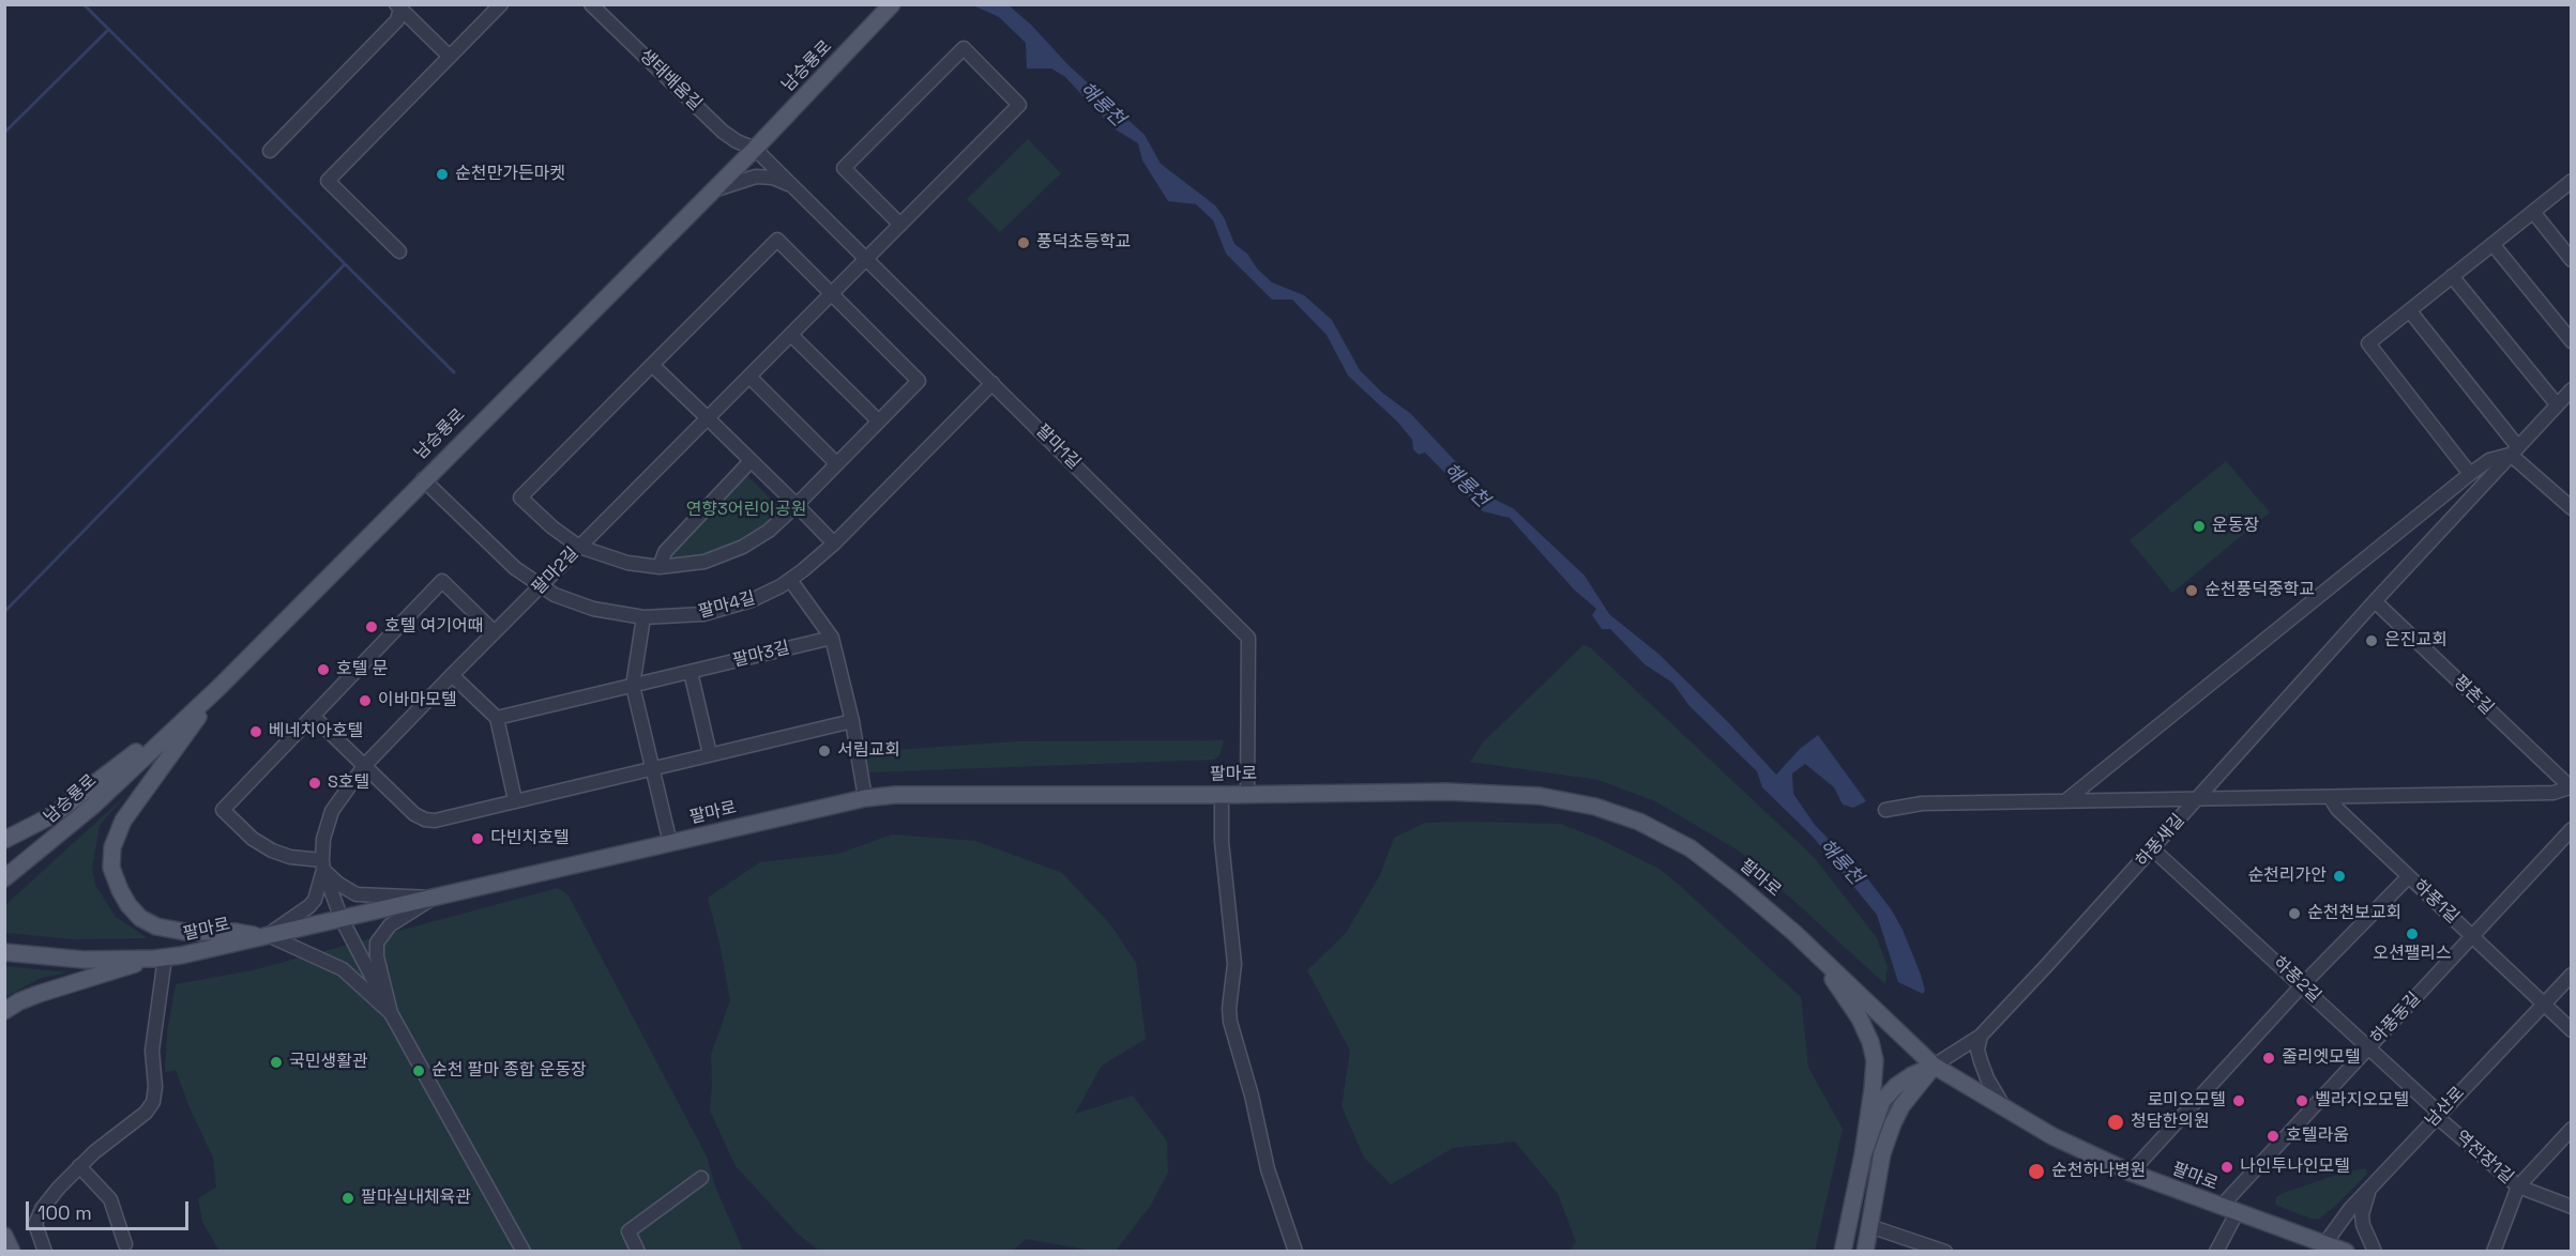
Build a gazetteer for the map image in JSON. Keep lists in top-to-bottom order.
{
  "streets": {
    "main road": ["남승룡로", "팔마로"],
    "street": [
      "생태배움길",
      "팔마1길",
      "팔마2길",
      "팔마4길",
      "팔마3길",
      "평촌길",
      "하풍새길",
      "하풍1길",
      "하풍2길",
      "하풍동길",
      "남산로",
      "역전장1길"
    ]
  },
  "crossings": [
    ["남승룡로", "생태배움길"],
    ["남승룡로", "팔마1길"],
    ["남승룡로", "팔마4길"],
    ["생태배움길", "팔마1길"],
    ["팔마1길", "팔마2길"],
    ["팔마1길", "팔마4길"],
    ["팔마1길", "팔마로"],
    ["팔마2길", "팔마4길"],
    ["팔마2길", "팔마로"],
    ["평촌길", "하풍새길"],
    ["팔마로", "하풍새길"],
    ["팔마로", "하풍동길"],
    ["팔마로", "남산로"],
    ["하풍새길", "하풍2길"],
    ["하풍1길", "하풍동길"],
    ["하풍1길", "남산로"],
    ["하풍2길", "하풍동길"],
    ["하풍2길", "남산로"],
    ["하풍2길", "역전장1길"],
    ["남산로", "역전장1길"]
  ],
  "water": ["해룡천"],
  "parks": ["연향3어린이공원"],
  "places": [
    "순천만가든마켓",
    "풍덕초등학교",
    "운동장",
    "순천풍덕중학교",
    "호텔 여기어때",
    "은진교회",
    "호텔 문",
    "이바마모텔",
    "베네치아호텔",
    "서림교회",
    "S호텔",
    "다빈치호텔",
    "순천리가안",
    "순천천보교회",
    "오션팰리스",
    "줄리엣모텔",
    "국민생활관",
    "순천 팔마 종합 운동장",
    "로미오모텔",
    "벨라지오모텔",
    "청담한의원",
    "호텔라움",
    "나인투나인모텔",
    "순천하나병원",
    "팔마실내체육관"
  ],
  "scale_bar": "100 m"
}
